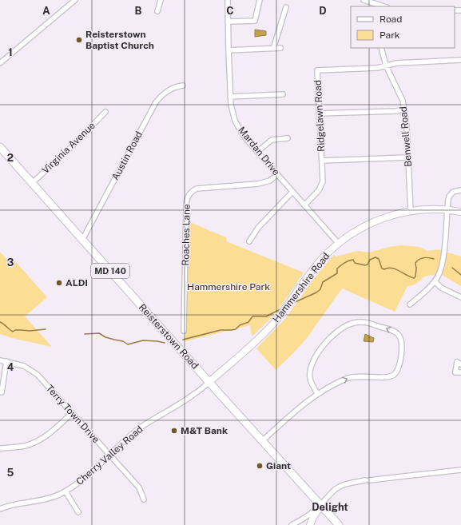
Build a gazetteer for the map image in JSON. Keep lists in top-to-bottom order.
{
  "streets": {
    "main road": ["MD 140", "Reisterstown Road"],
    "street": [
      "Ridgelawn Road",
      "Benwell Road",
      "Virginia Avenue",
      "Mardan Drive",
      "Austin Road",
      "Roaches Lane",
      "Hammershire Road",
      "Terry Town Drive",
      "Cherry Valley Road"
    ]
  },
  "crossings": [
    ["Ridgelawn Road", "Benwell Road"],
    ["Ridgelawn Road", "Mardan Drive"],
    ["Benwell Road", "Hammershire Road"],
    ["Virginia Avenue", "Reisterstown Road"],
    ["Mardan Drive", "Roaches Lane"],
    ["Mardan Drive", "Hammershire Road"],
    ["Austin Road", "Reisterstown Road"],
    ["Hammershire Road", "Reisterstown Road"],
    ["Hammershire Road", "Cherry Valley Road"],
    ["Reisterstown Road", "Cherry Valley Road"],
    ["Terry Town Drive", "Cherry Valley Road"]
  ],
  "districts": ["Delight"],
  "parks": ["Hammershire Park"],
  "places": [
    "Reisterstown Baptist Church",
    "ALDI",
    "M&T Bank",
    "Giant"
  ],
  "legend": ["Road", "Park"],
  "grid": {
    "columns": [
      "A",
      "B",
      "C",
      "D"
    ],
    "rows": [
      "1",
      "2",
      "3",
      "4",
      "5"
    ]
  }
}
